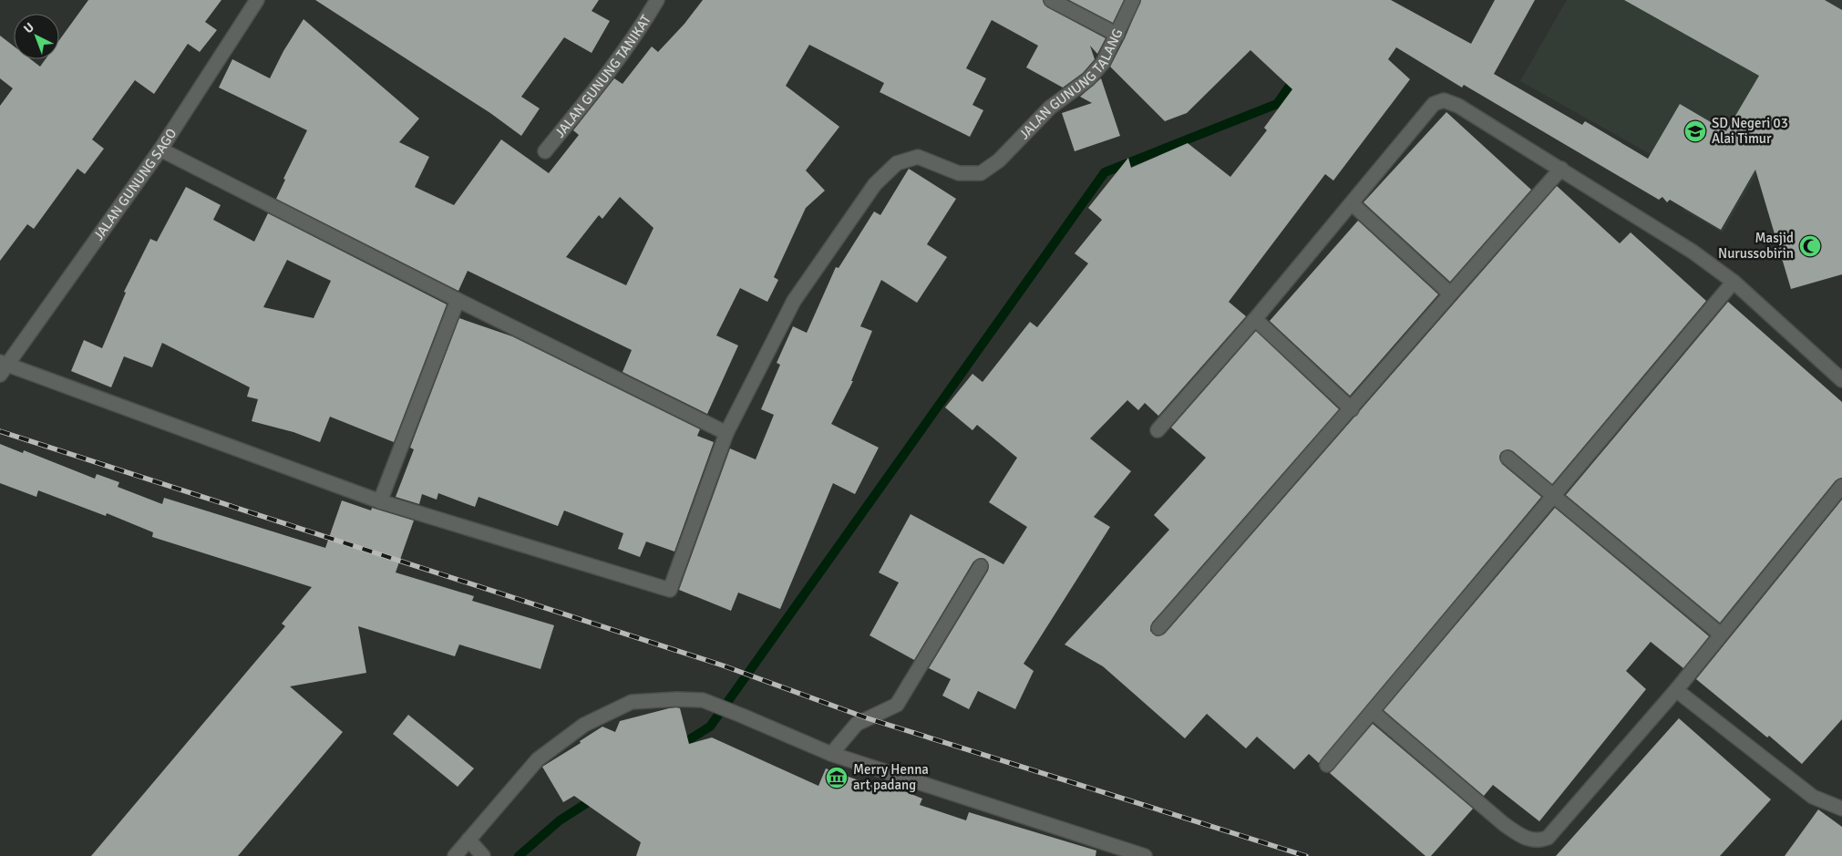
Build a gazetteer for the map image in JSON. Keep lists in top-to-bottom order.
{
  "streets": {
    "street": ["JALAN GUNUNG TANIKAT", "JALAN GUNUNG TALANG", "JALAN GUNUNG SAGO"]
  },
  "places": {
    "school or university": ["SD Negeri 03 Alai Timur"],
    "mosque": ["Masjid Nurussobirin"],
    "museum": ["Merry Henna art padang"]
  },
  "north": "top left"
}
